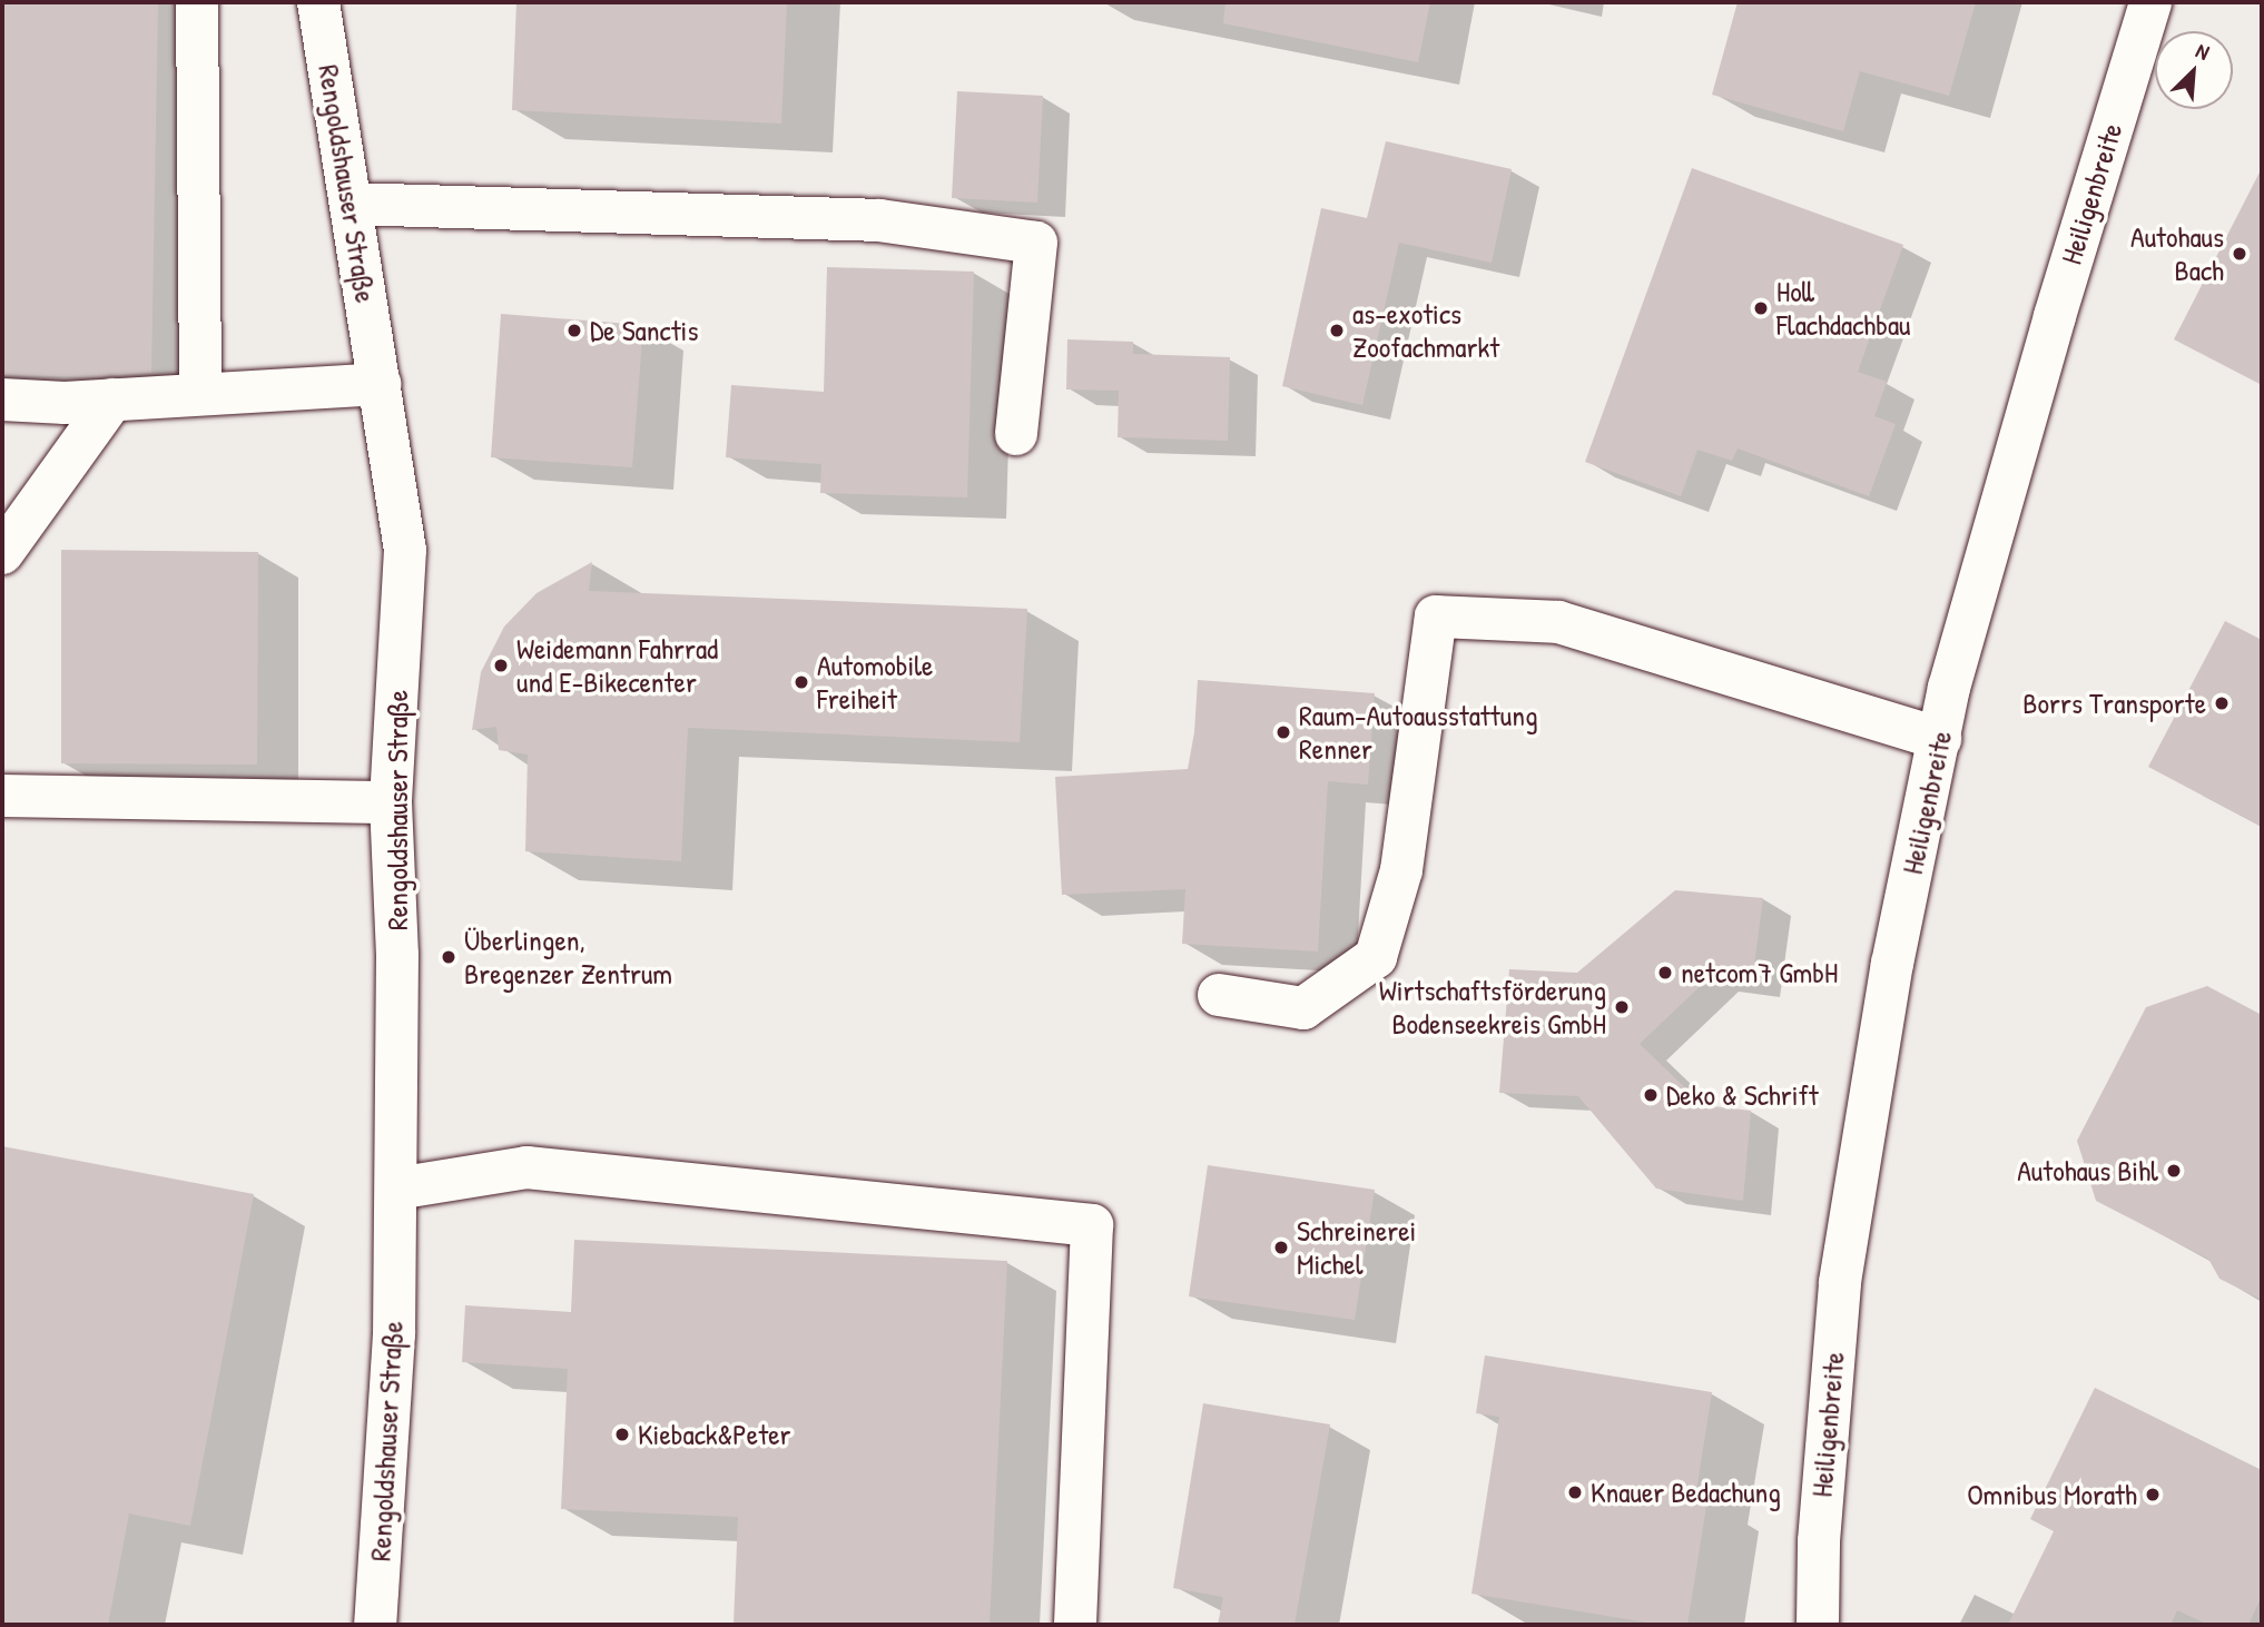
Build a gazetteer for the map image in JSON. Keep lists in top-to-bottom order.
{
  "streets": {
    "street": ["Rengoldshauser Straße", "Heiligenbreite"]
  },
  "places": [
    "Autohaus Bach",
    "Holl Flachdachbau",
    "De Sanctis",
    "as-exotics Zoofachmarkt",
    "Weidemann Fahrrad und E-Bikecenter",
    "Automobile Freiheit",
    "Borrs Transporte",
    "Raum-Autoausstattung Renner",
    "Überlingen, Bregenzer Zentrum",
    "netcom7 GmbH",
    "Wirtschaftsförderung Bodenseekreis GmbH",
    "Deko & Schrift",
    "Autohaus Bihl",
    "Schreinerei Michel",
    "Kieback&Peter",
    "Knauer Bedachung",
    "Omnibus Morath"
  ],
  "north": "top right"
}
